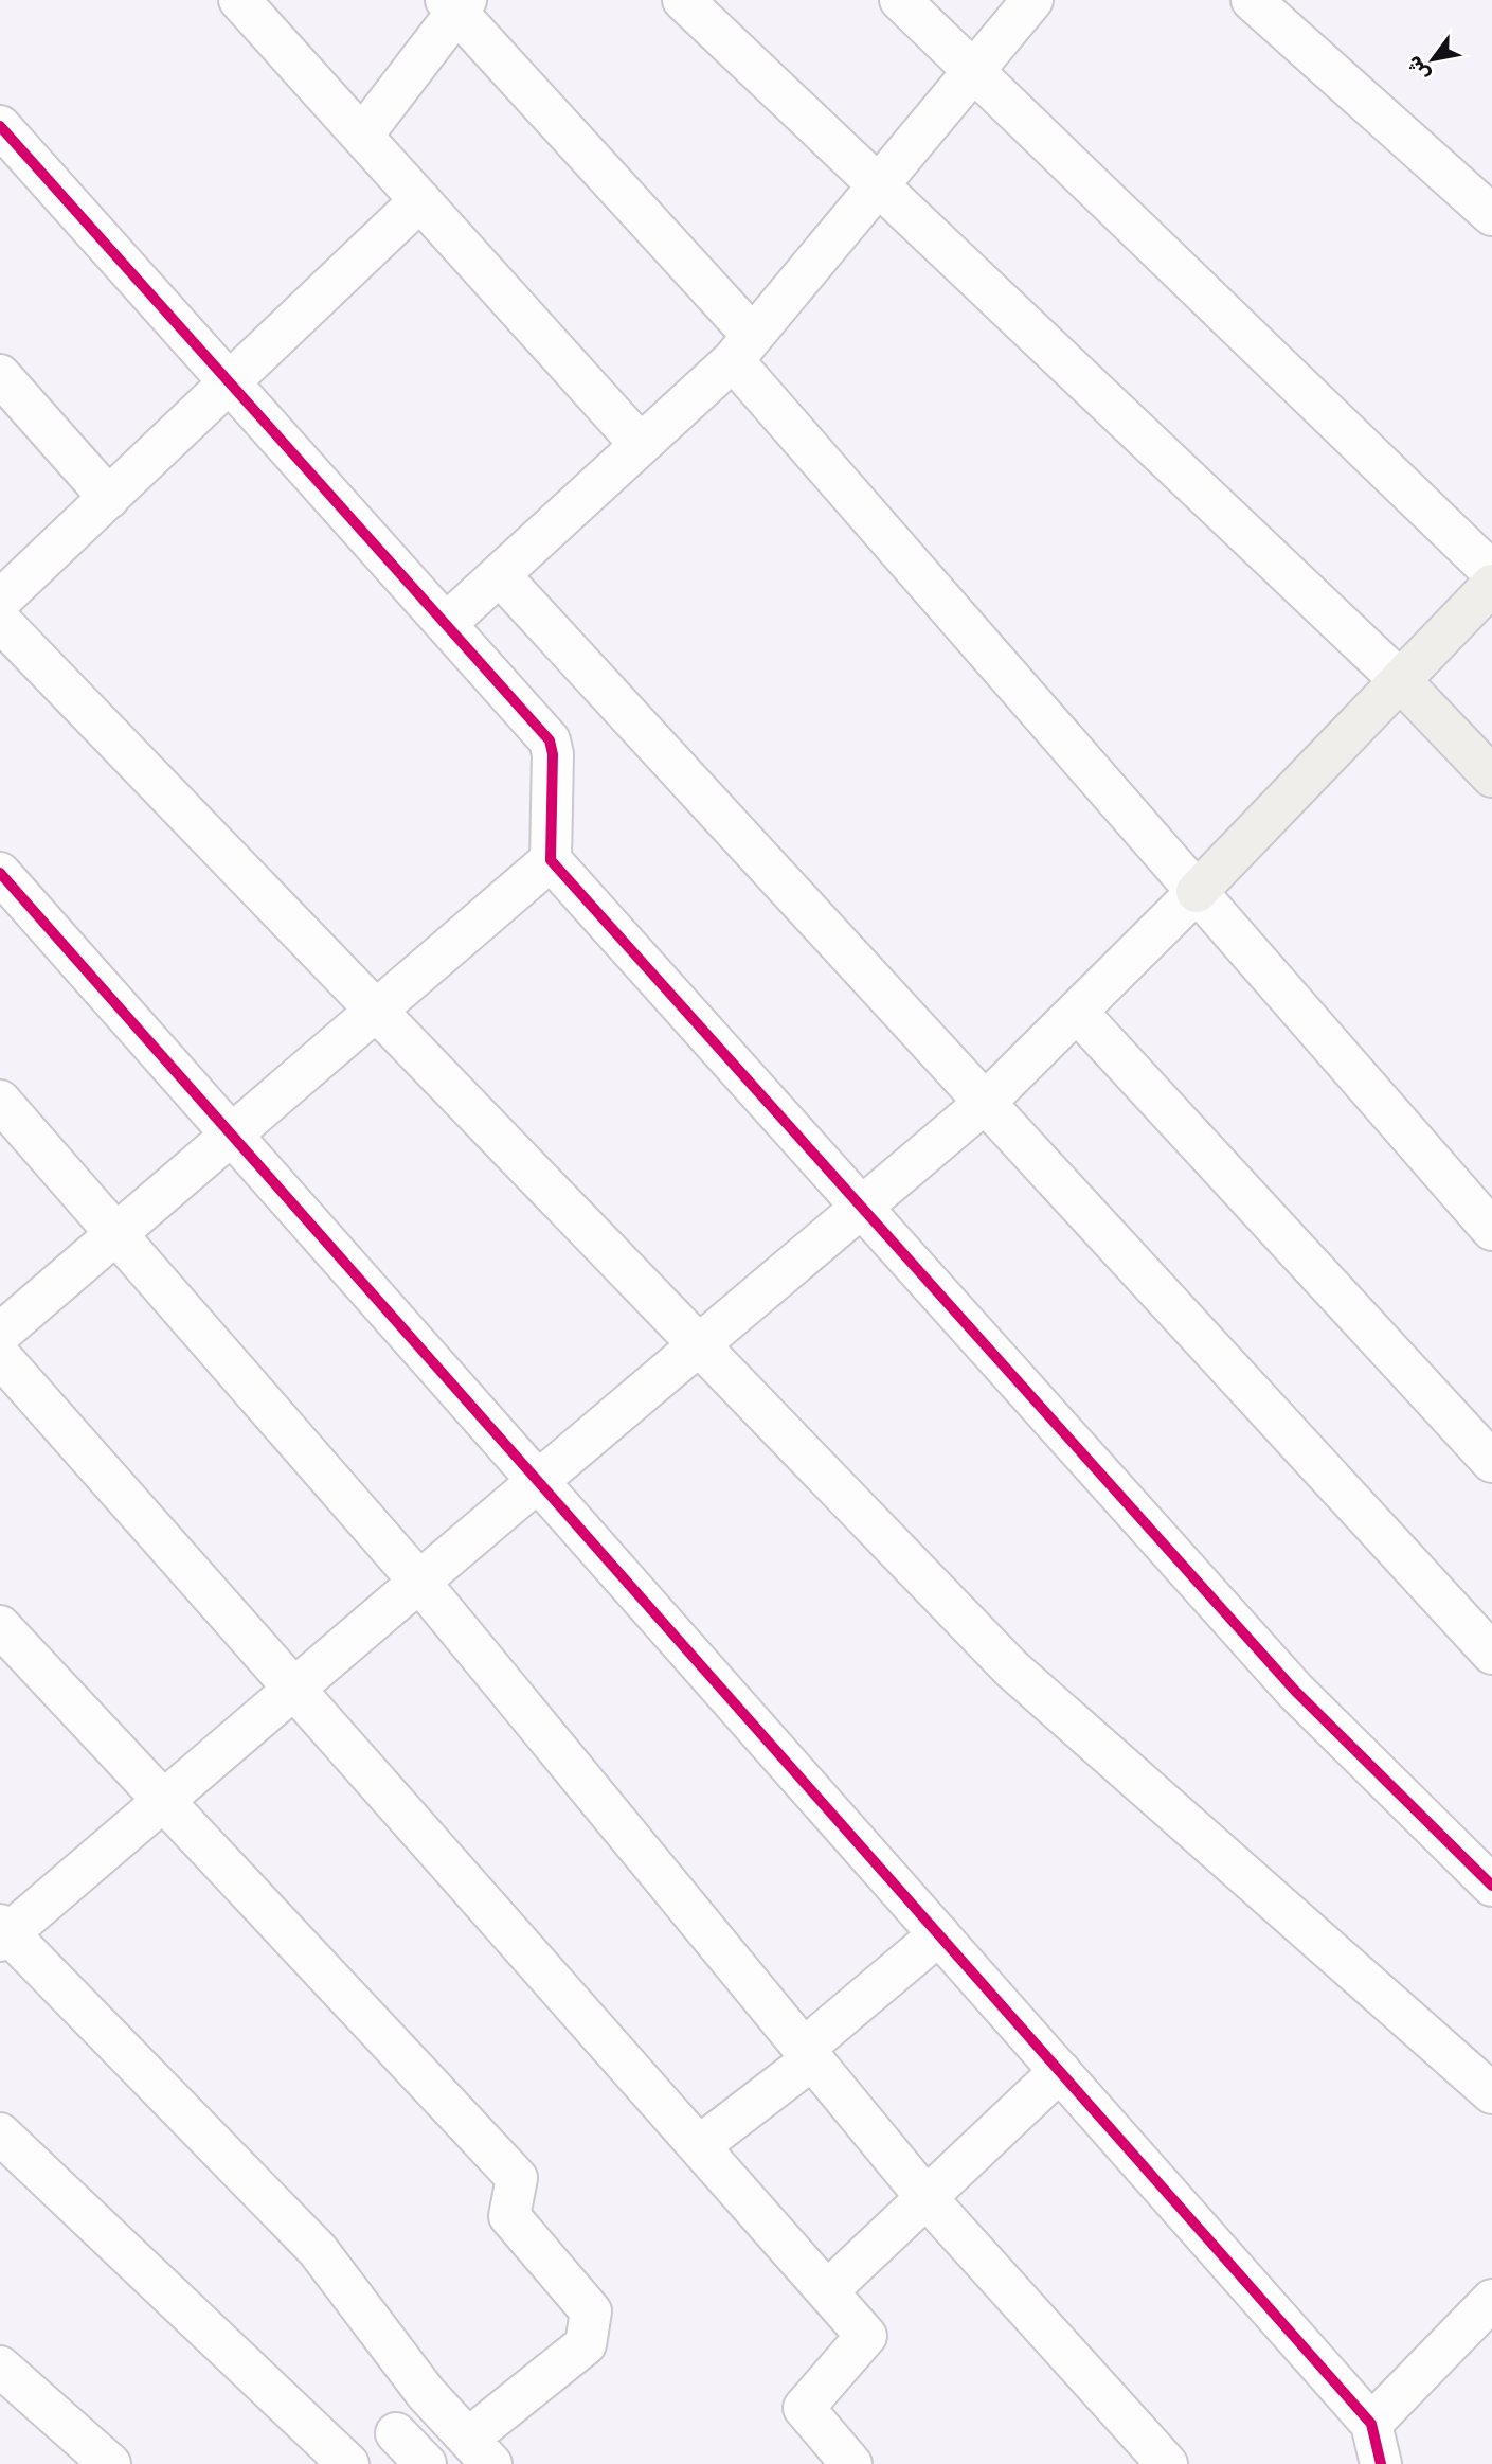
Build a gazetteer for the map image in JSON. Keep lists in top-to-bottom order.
{
  "north": "bottom left"
}
